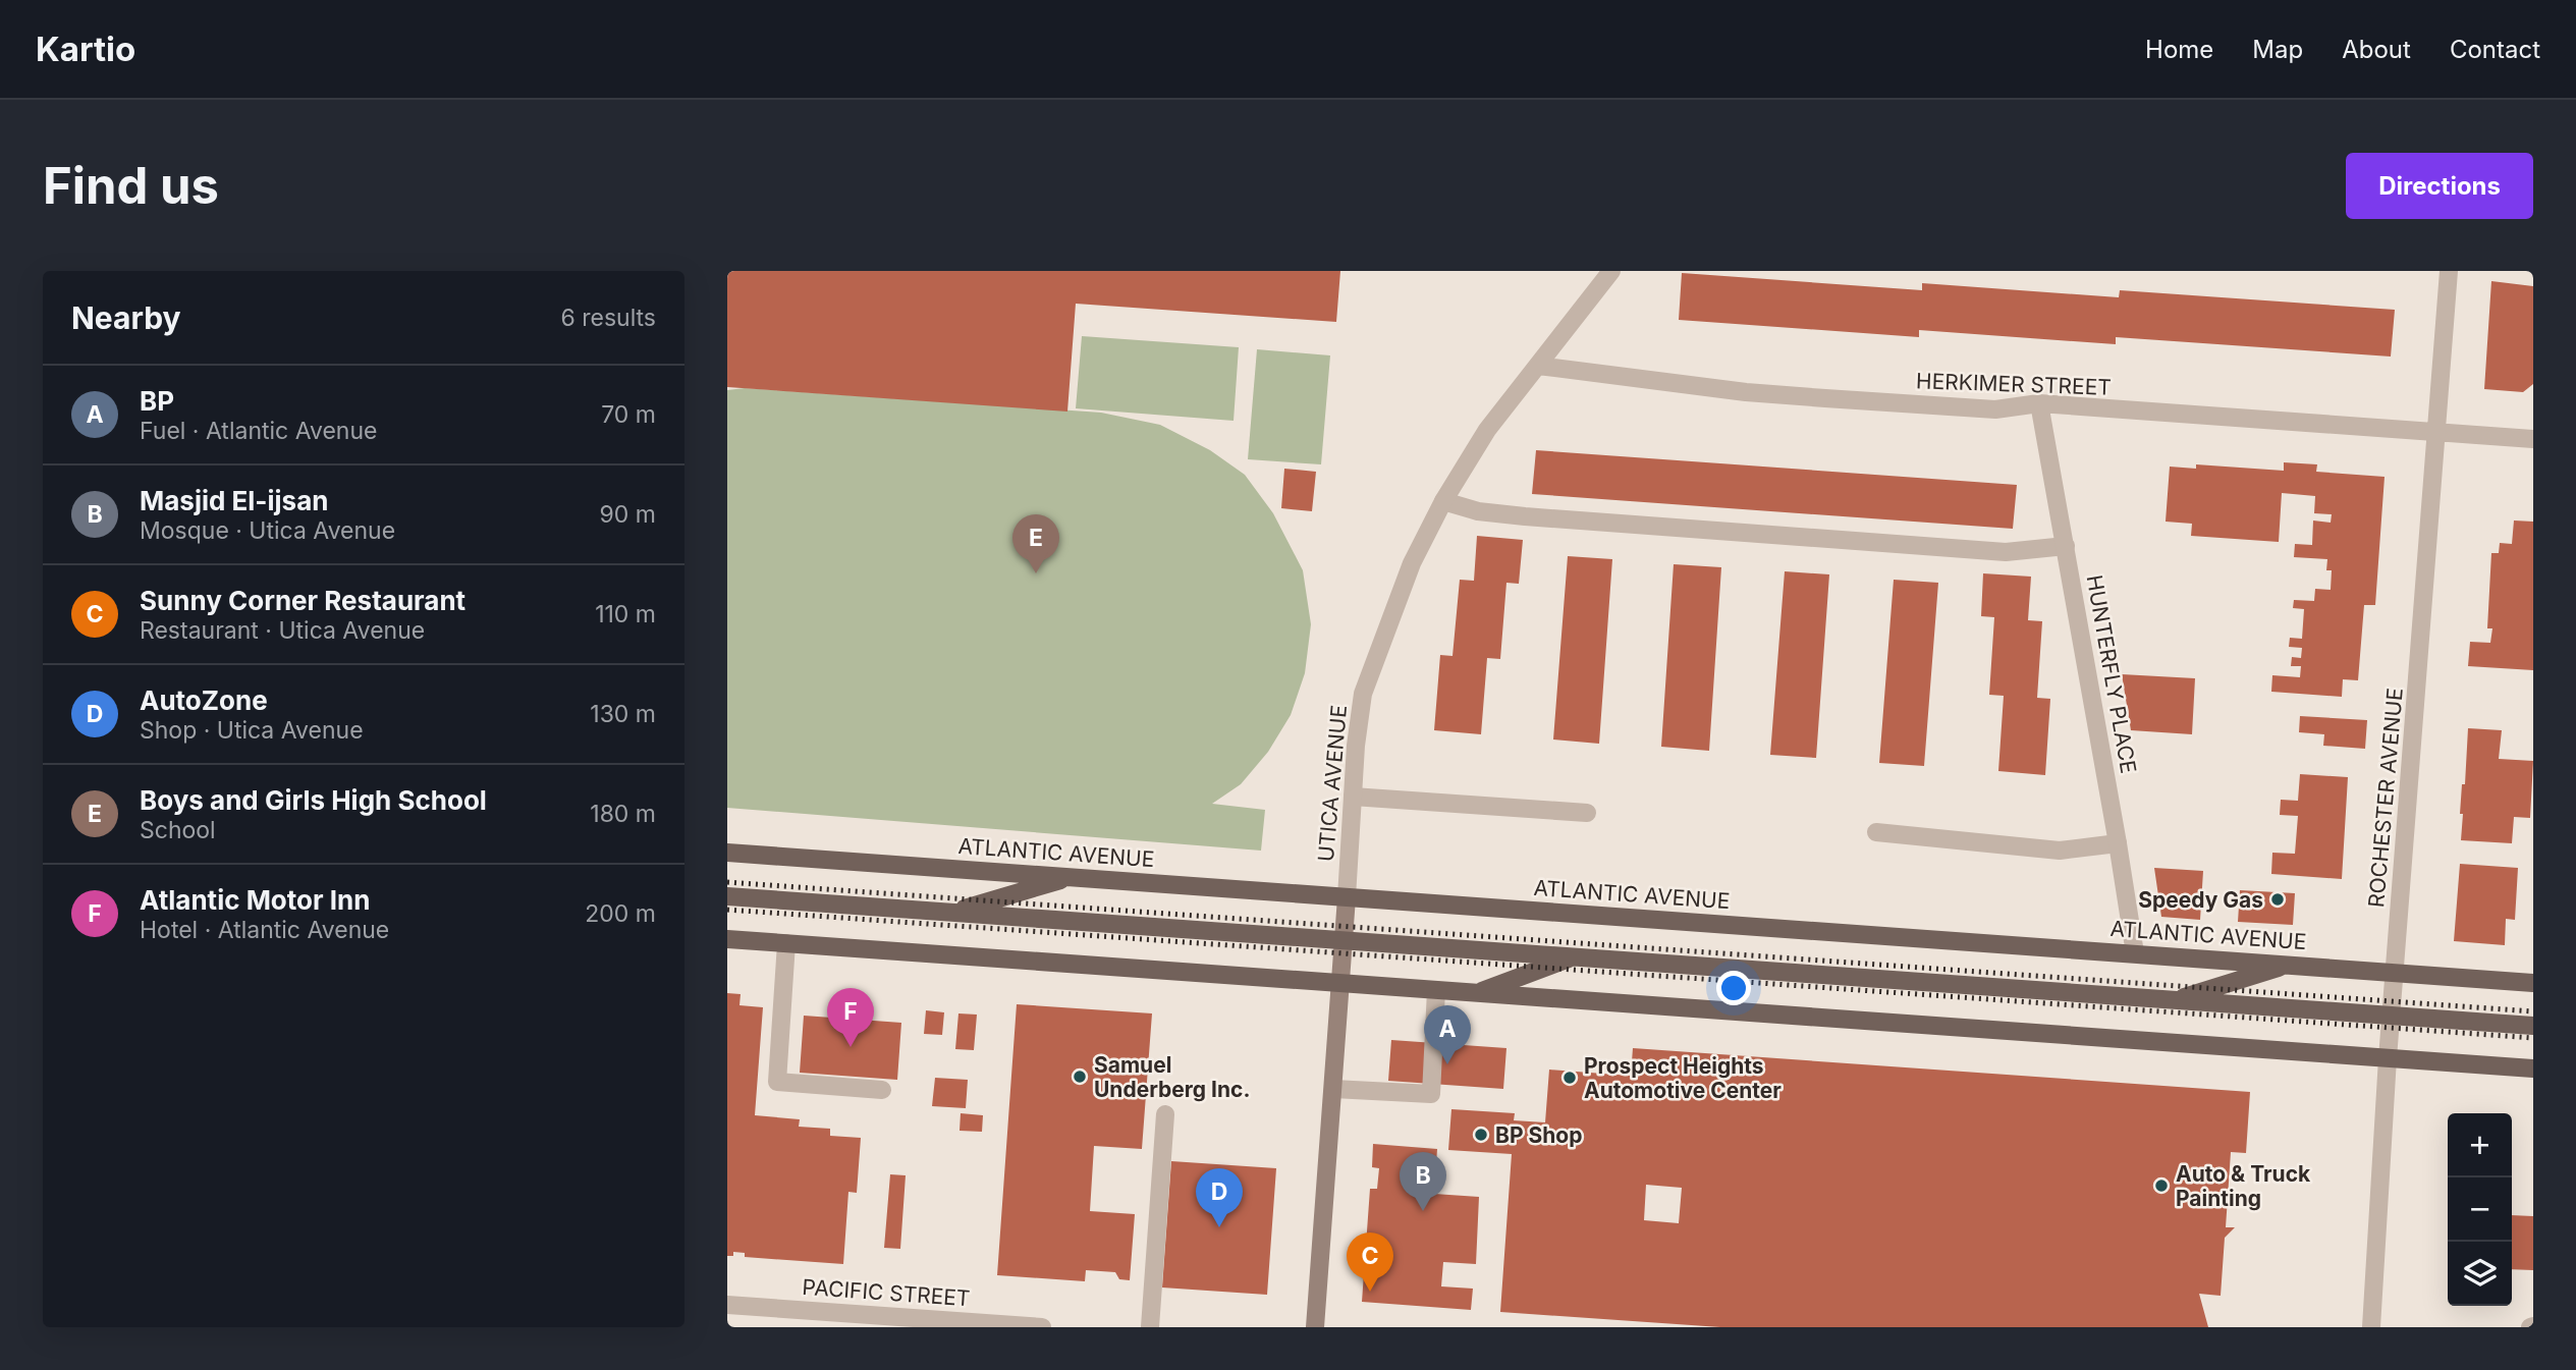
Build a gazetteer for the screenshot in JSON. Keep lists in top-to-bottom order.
{
  "streets": {
    "main road": ["UTICA AVENUE", "ATLANTIC AVENUE"],
    "street": [
      "HERKIMER STREET",
      "HUNTERFLY PLACE",
      "ROCHESTER AVENUE",
      "PACIFIC STREET"
    ]
  },
  "crossings": [
    ["HERKIMER STREET", "HUNTERFLY PLACE"],
    ["HERKIMER STREET", "UTICA AVENUE"],
    ["HERKIMER STREET", "ROCHESTER AVENUE"],
    ["HUNTERFLY PLACE", "ATLANTIC AVENUE"],
    ["UTICA AVENUE", "ATLANTIC AVENUE"],
    ["ROCHESTER AVENUE", "ATLANTIC AVENUE"]
  ],
  "places": [
    "Speedy Gas",
    "Samuel Underberg Inc.",
    "Prospect Heights Automotive Center",
    "BP Shop",
    "Auto & Truck Painting"
  ],
  "page": {
    "header": "Kartio",
    "nav": [
      "Home",
      "Map",
      "About",
      "Contact"
    ],
    "buttons": "Directions",
    "title": "Find us",
    "heading": ["Nearby", "6 results"],
    "list": [
      {
        "mark": "A",
        "name": "BP",
        "note": "Fuel · Atlantic Avenue",
        "value": "70 m"
      },
      {
        "mark": "B",
        "name": "Masjid El-ijsan",
        "note": "Mosque · Utica Avenue",
        "value": "90 m"
      },
      {
        "mark": "C",
        "name": "Sunny Corner Restaurant",
        "note": "Restaurant · Utica Avenue",
        "value": "110 m"
      },
      {
        "mark": "D",
        "name": "AutoZone",
        "note": "Shop · Utica Avenue",
        "value": "130 m"
      },
      {
        "mark": "E",
        "name": "Boys and Girls High School",
        "note": "School",
        "value": "180 m"
      },
      {
        "mark": "F",
        "name": "Atlantic Motor Inn",
        "note": "Hotel · Atlantic Avenue",
        "value": "200 m"
      }
    ],
    "pins": [
      "E",
      "F",
      "A",
      "B",
      "D",
      "C"
    ],
    "map_buttons": ["+", "−"]
  }
}
